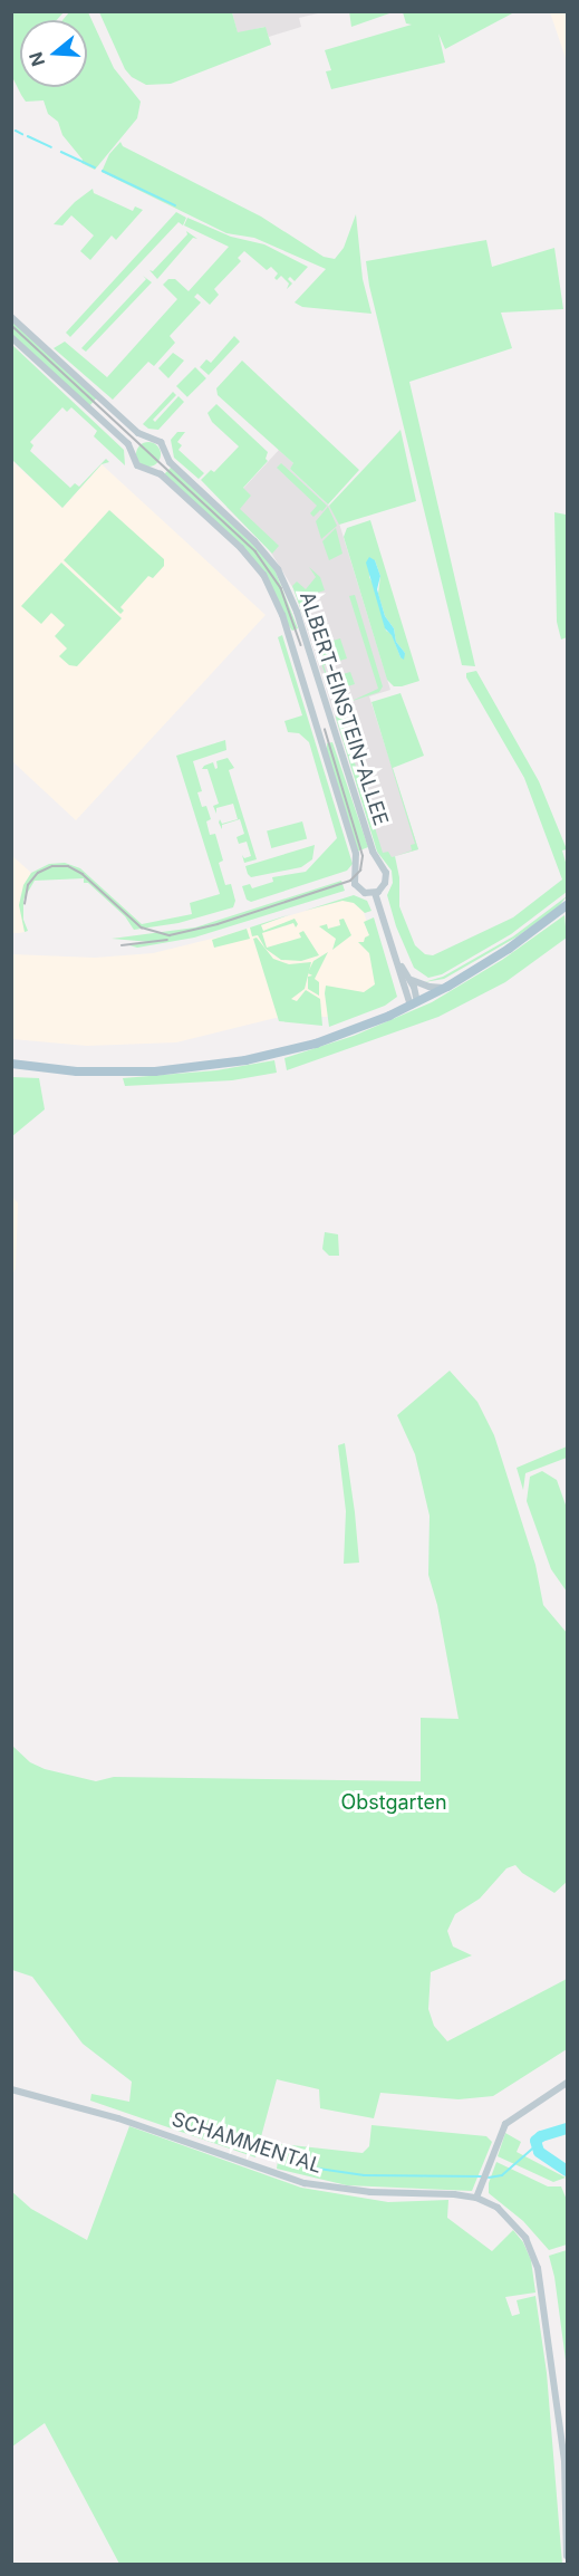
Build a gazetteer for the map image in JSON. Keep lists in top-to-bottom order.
{
  "streets": {
    "street": ["ALBERT-EINSTEIN-ALLEE", "SCHAMMENTAL"]
  },
  "parks": ["Obstgarten"],
  "north": "left"
}
